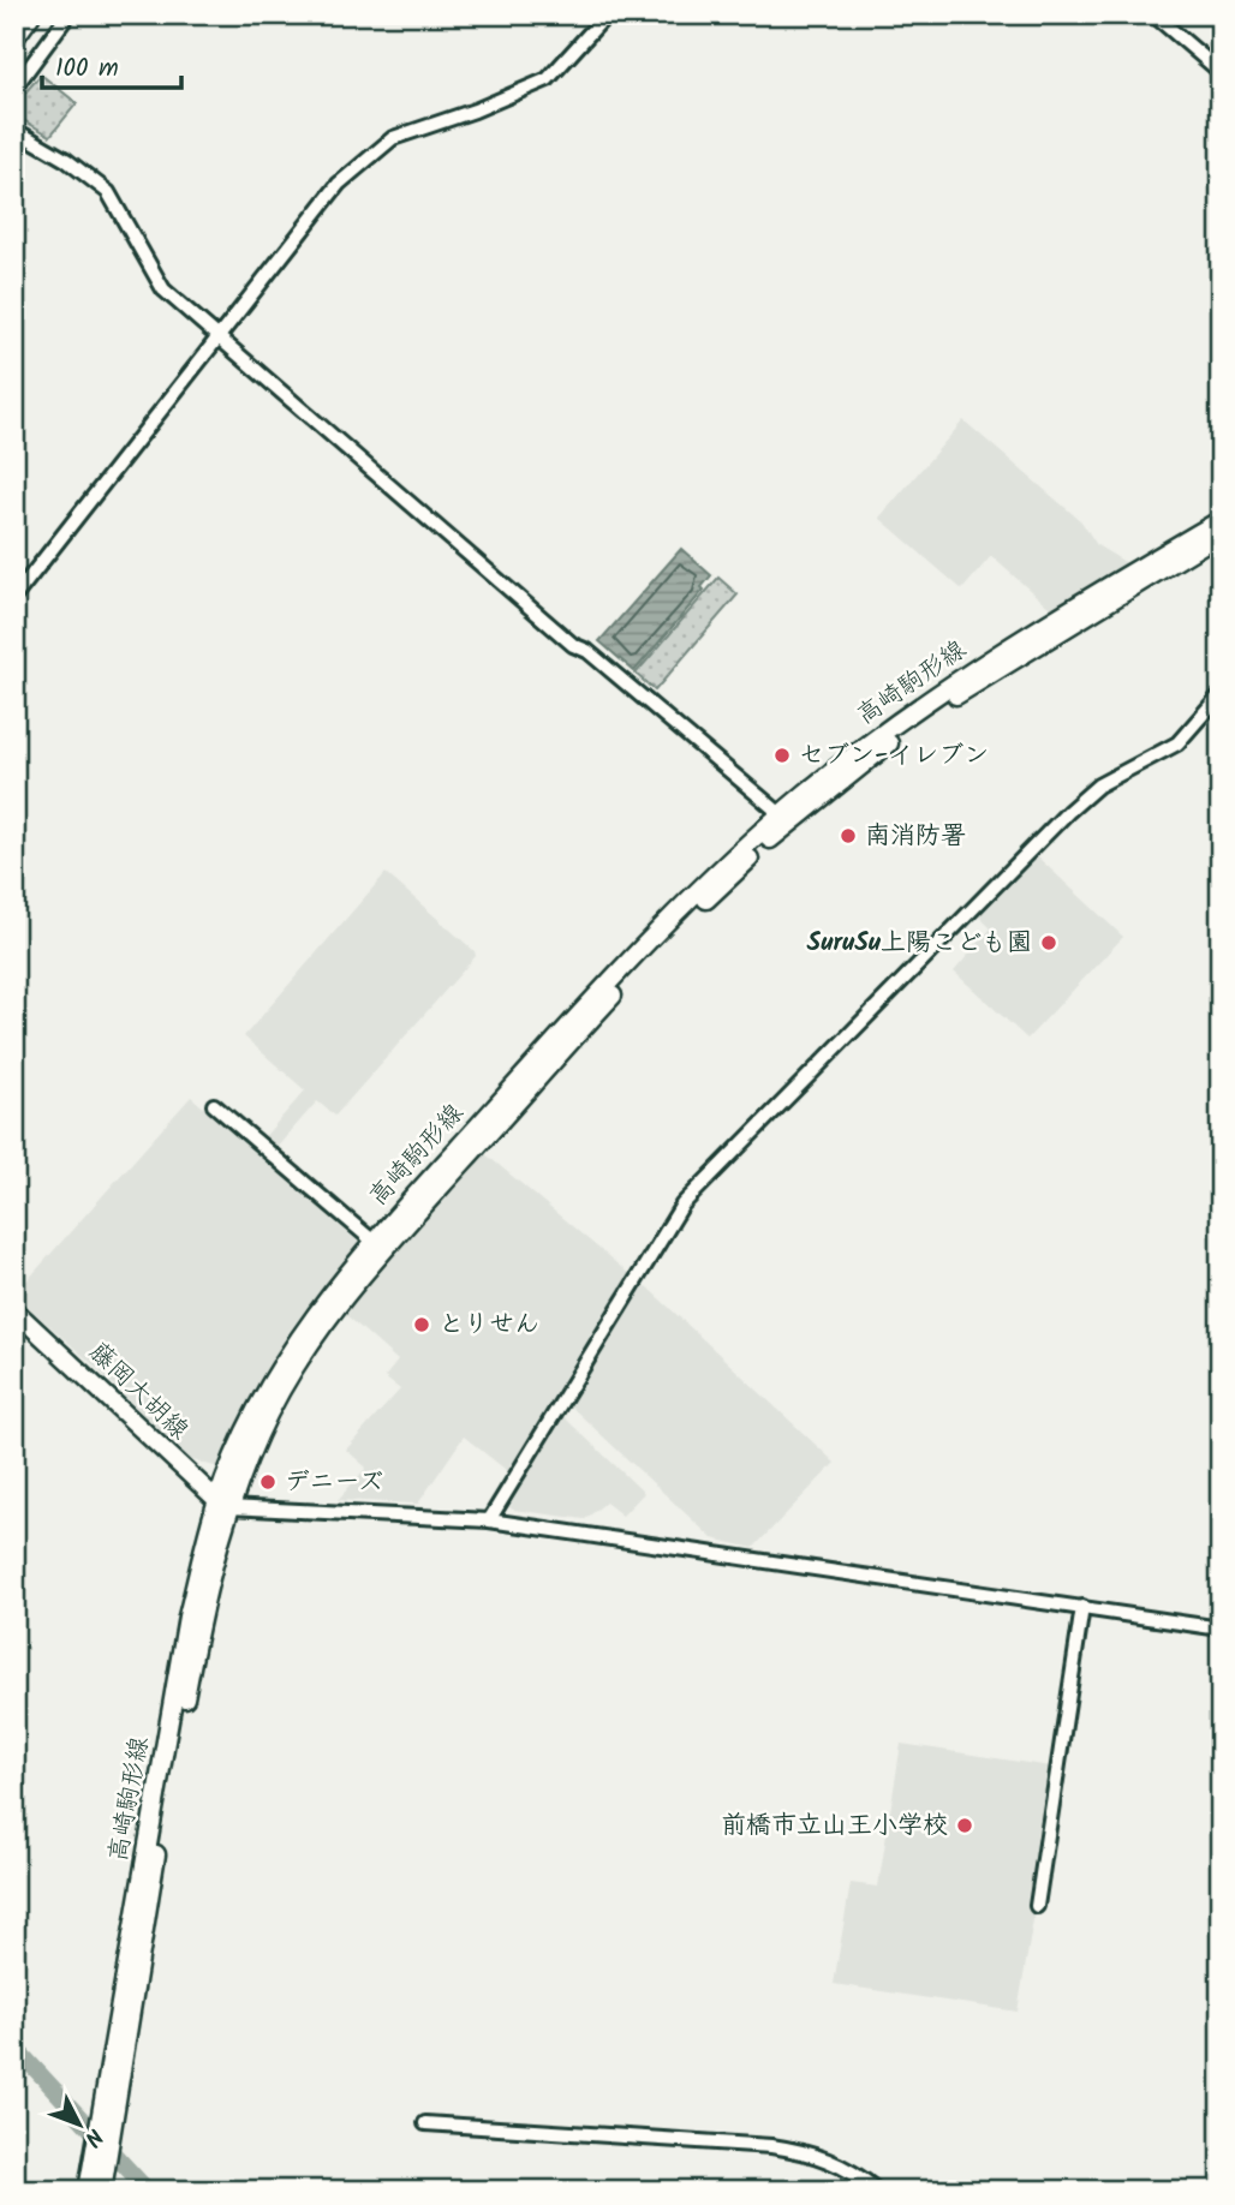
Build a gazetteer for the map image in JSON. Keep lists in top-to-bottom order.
{
  "streets": {
    "main road": ["高崎駒形線", "藤岡大胡線"]
  },
  "crossings": [
    ["高崎駒形線", "藤岡大胡線"]
  ],
  "places": [
    "セブン-イレブン",
    "南消防署",
    "SuruSu上陽こども園",
    "とりせん",
    "デニーズ",
    "前橋市立山王小学校"
  ],
  "scale_bar": "100 m",
  "north": "bottom right"
}
